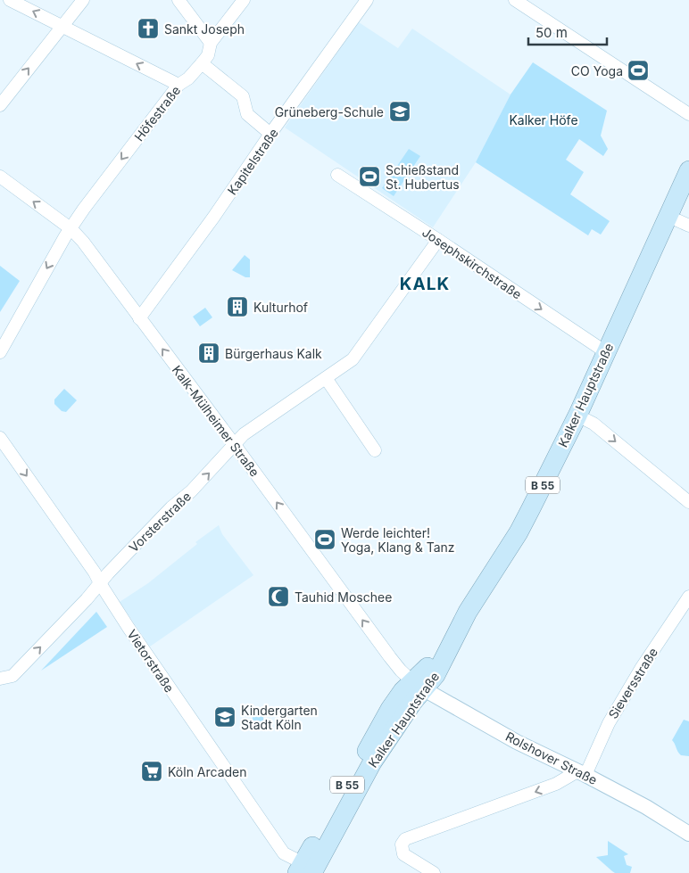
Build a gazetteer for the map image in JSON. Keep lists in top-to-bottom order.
{
  "streets": {
    "main road": ["Kalker Hauptstraße", "B 55"],
    "street": [
      "Höfestraße",
      "Kapitelstraße",
      "Josephskirchstraße",
      "Kalk-Mülheimer Straße",
      "Vorsterstraße",
      "Vietorstraße",
      "Sieversstraße",
      "Rolshover Straße"
    ]
  },
  "crossings": [
    ["Höfestraße", "Kalk-Mülheimer Straße"],
    ["Kapitelstraße", "Kalk-Mülheimer Straße"],
    ["Josephskirchstraße", "Kalker Hauptstraße"],
    ["Josephskirchstraße", "Vorsterstraße"],
    ["Kalker Hauptstraße", "Kalk-Mülheimer Straße"],
    ["Kalker Hauptstraße", "Vietorstraße"],
    ["Kalker Hauptstraße", "Rolshover Straße"],
    ["Kalk-Mülheimer Straße", "Vorsterstraße"],
    ["Kalk-Mülheimer Straße", "Rolshover Straße"],
    ["Vorsterstraße", "Vietorstraße"],
    ["Sieversstraße", "Rolshover Straße"]
  ],
  "one_way": [
    "Höfestraße",
    "Josephskirchstraße",
    "Kalk-Mülheimer Straße",
    "Vorsterstraße"
  ],
  "districts": ["KALK"],
  "parks": ["Kalker Höfe"],
  "places": {
    "church": ["Sankt Joseph"],
    "sports": ["CO Yoga", "Schießstand St. Hubertus", "Werde leichter! Yoga, Klang & Tanz"],
    "school or university": ["Grüneberg-Schule", "Kindergarten Stadt Köln"],
    "building": ["Kulturhof", "Bürgerhaus Kalk"],
    "mosque": ["Tauhid Moschee"],
    "supermarket": ["Köln Arcaden"]
  },
  "scale_bar": "50 m"
}
